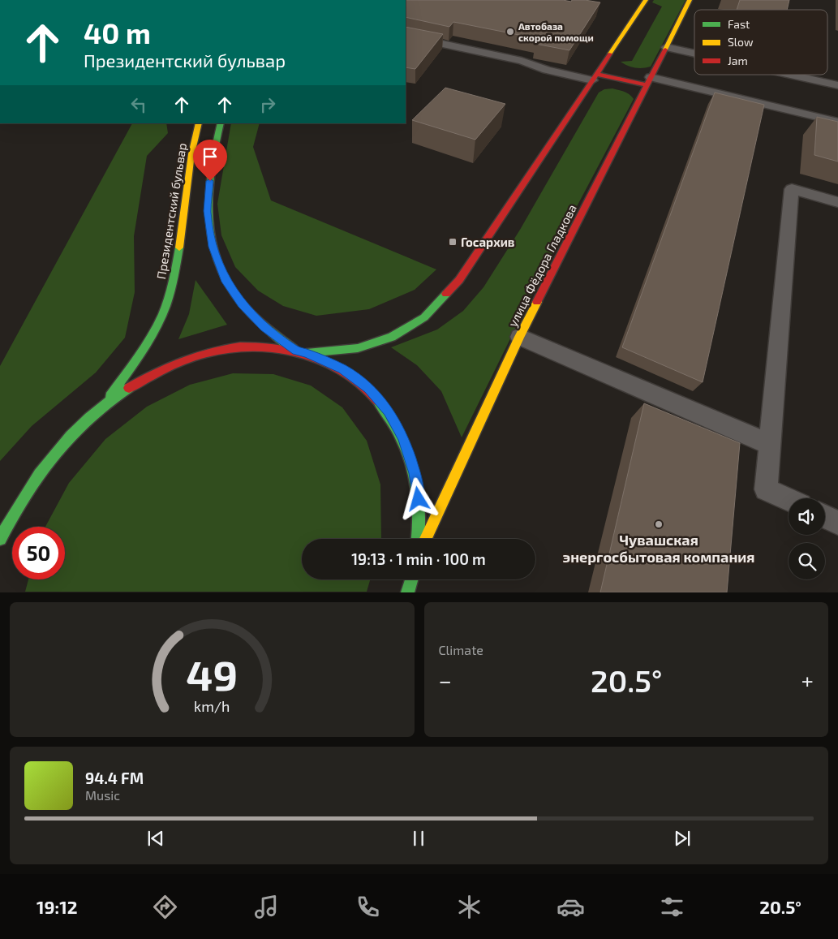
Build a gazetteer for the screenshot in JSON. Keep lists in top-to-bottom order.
{
  "streets": {
    "main road": ["Президентский бульвар", "улица Фёдора Гладкова"]
  },
  "places": {
    "other": ["Автобаза скорой помощи", "Чувашская энергосбытовая компания"],
    "transit": ["Госархив"]
  },
  "legend": ["Fast", "Slow", "Jam"],
  "page": {
    "turn": ["40 m", "Президентский бульвар"],
    "limit": "50",
    "trip": "19:13 · 1 min · 100 m",
    "tile": "Climate",
    "heat": ["−", "20.5°", "+"],
    "song": ["94.4 FM", "Music"],
    "tabs": ["19:12", "20.5°"],
    "gauge": ["49", "km/h"]
  }
}
